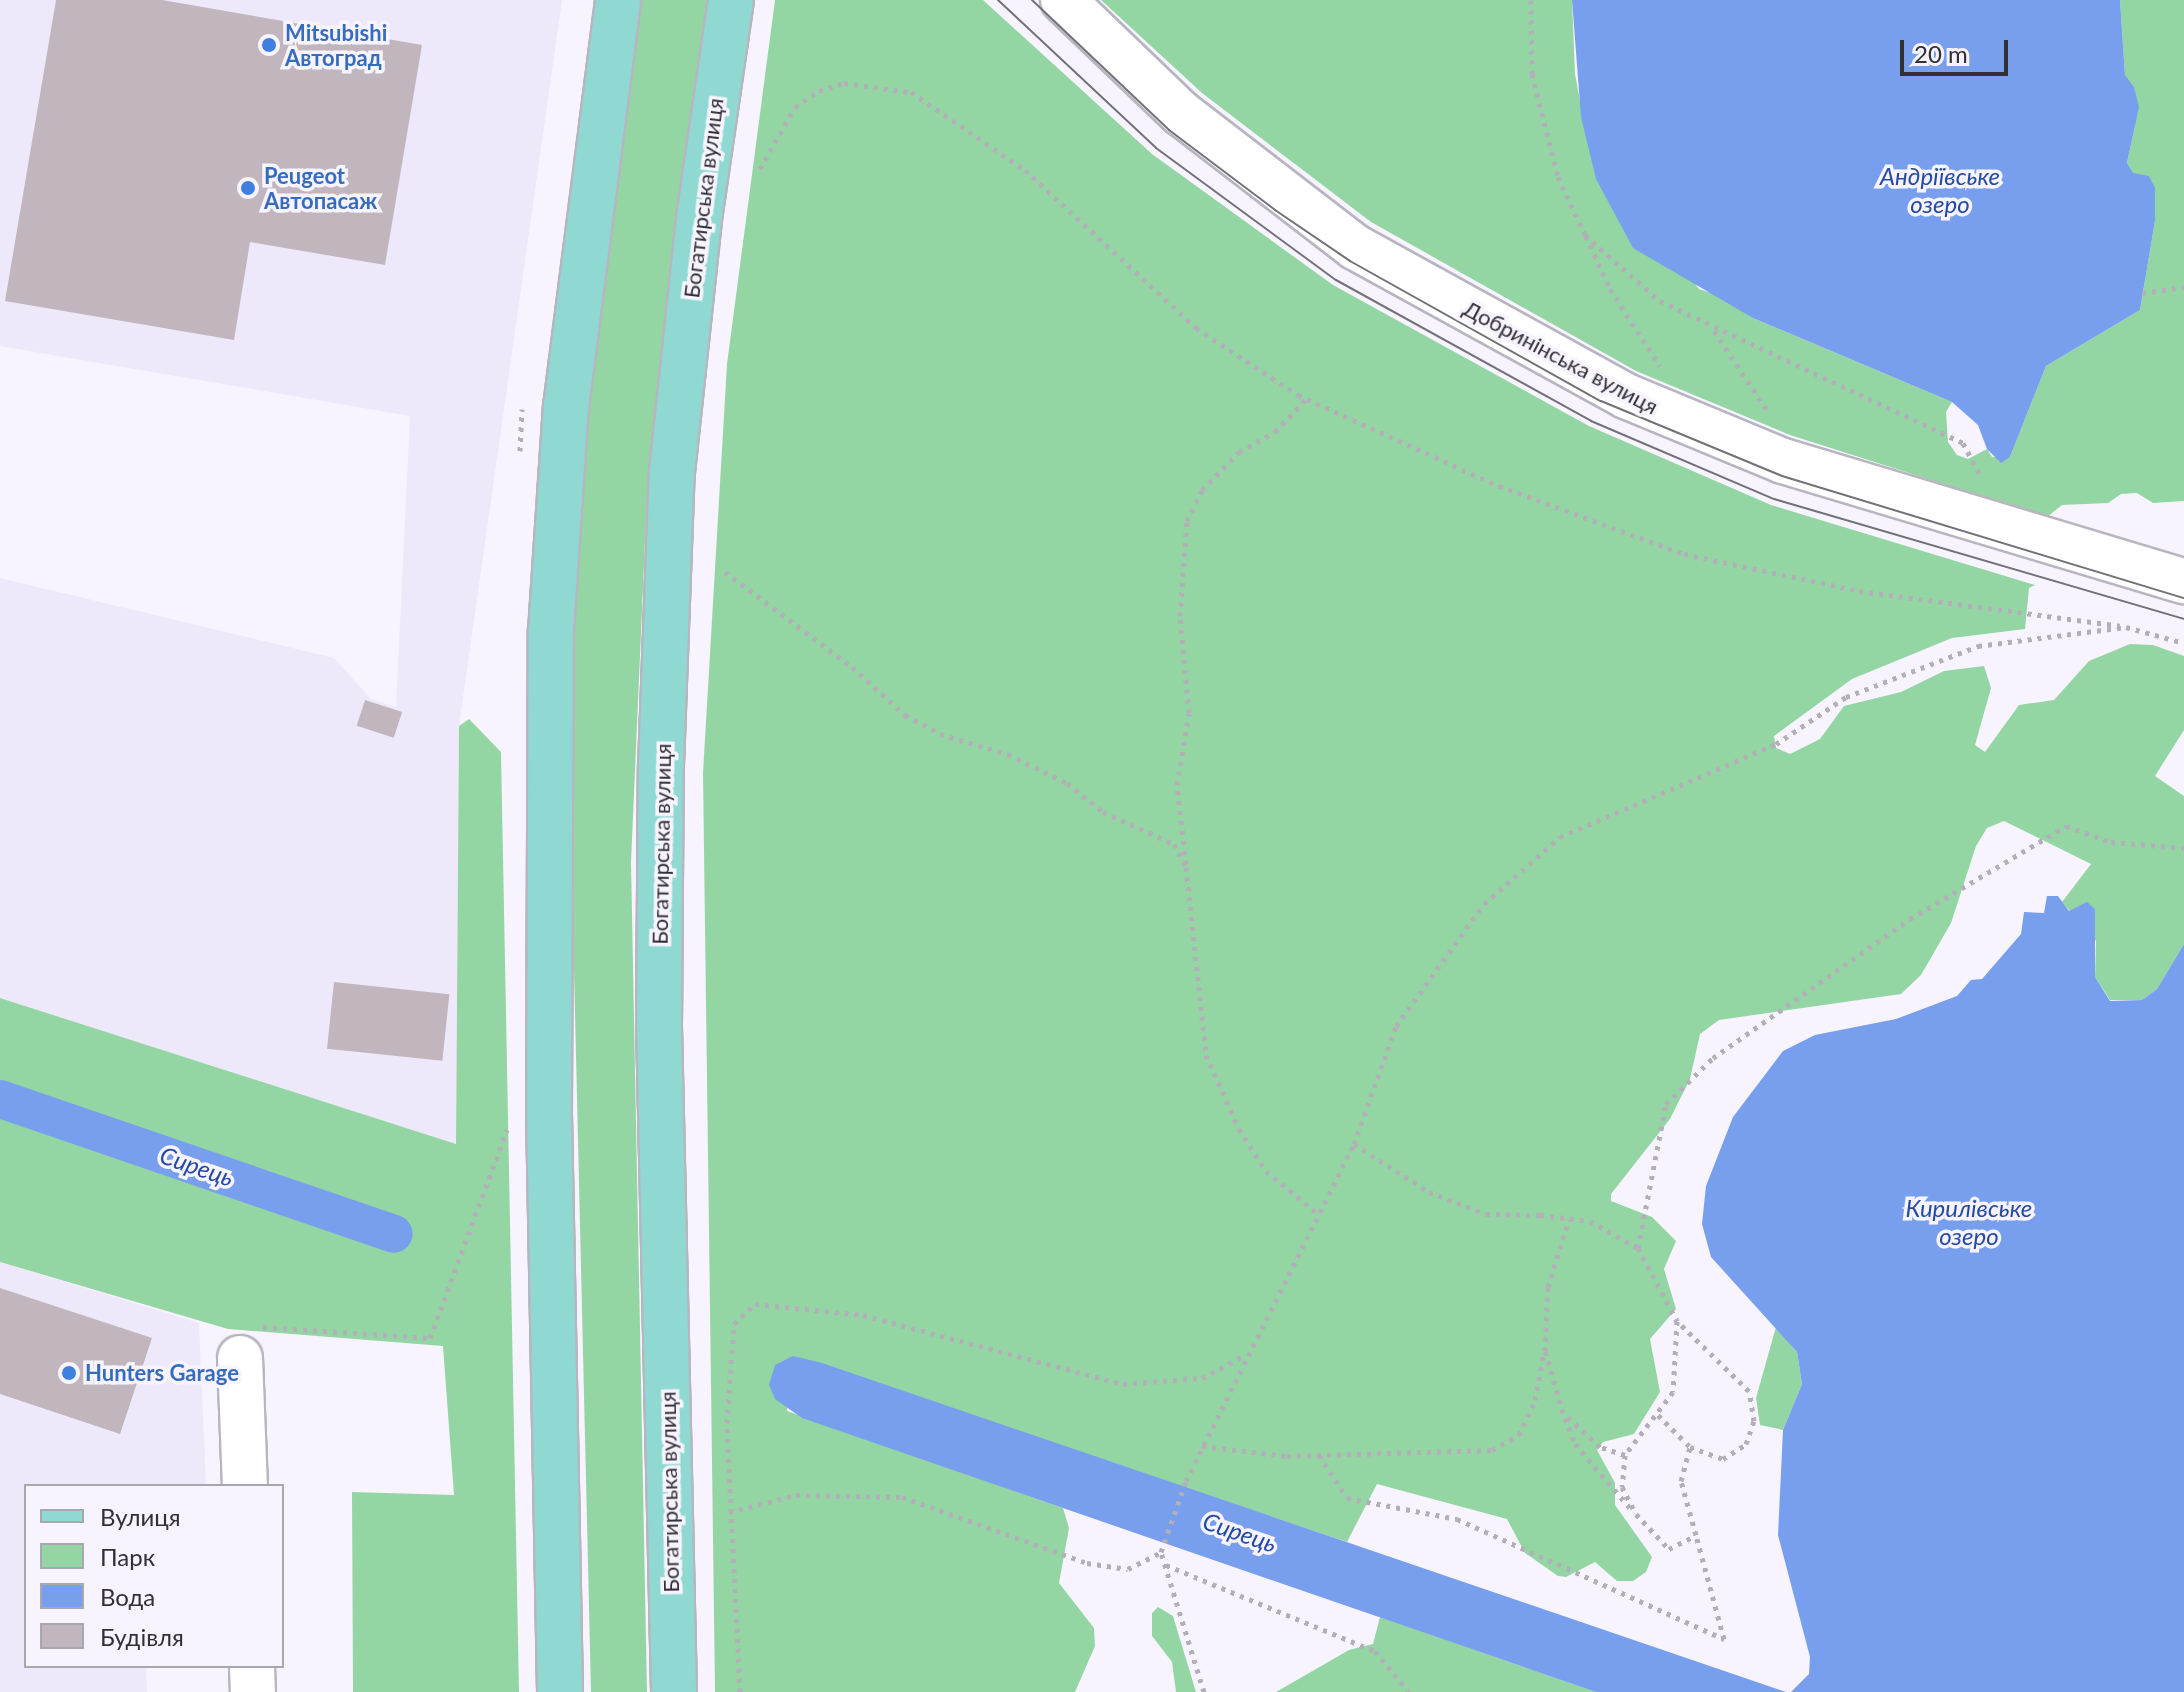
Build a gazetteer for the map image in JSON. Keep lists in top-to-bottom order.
{
  "streets": {
    "main road": ["Богатирська вулиця"],
    "street": ["Добринінська вулиця"]
  },
  "water": ["Андріївське озеро", "Сирець", "Кирилівське озеро"],
  "places": ["Mitsubishi Автоград", "Peugeot Автопасаж", "Hunters Garage"],
  "legend": [
    "Вулиця",
    "Парк",
    "Вода",
    "Будівля"
  ],
  "scale_bar": "20 m"
}
